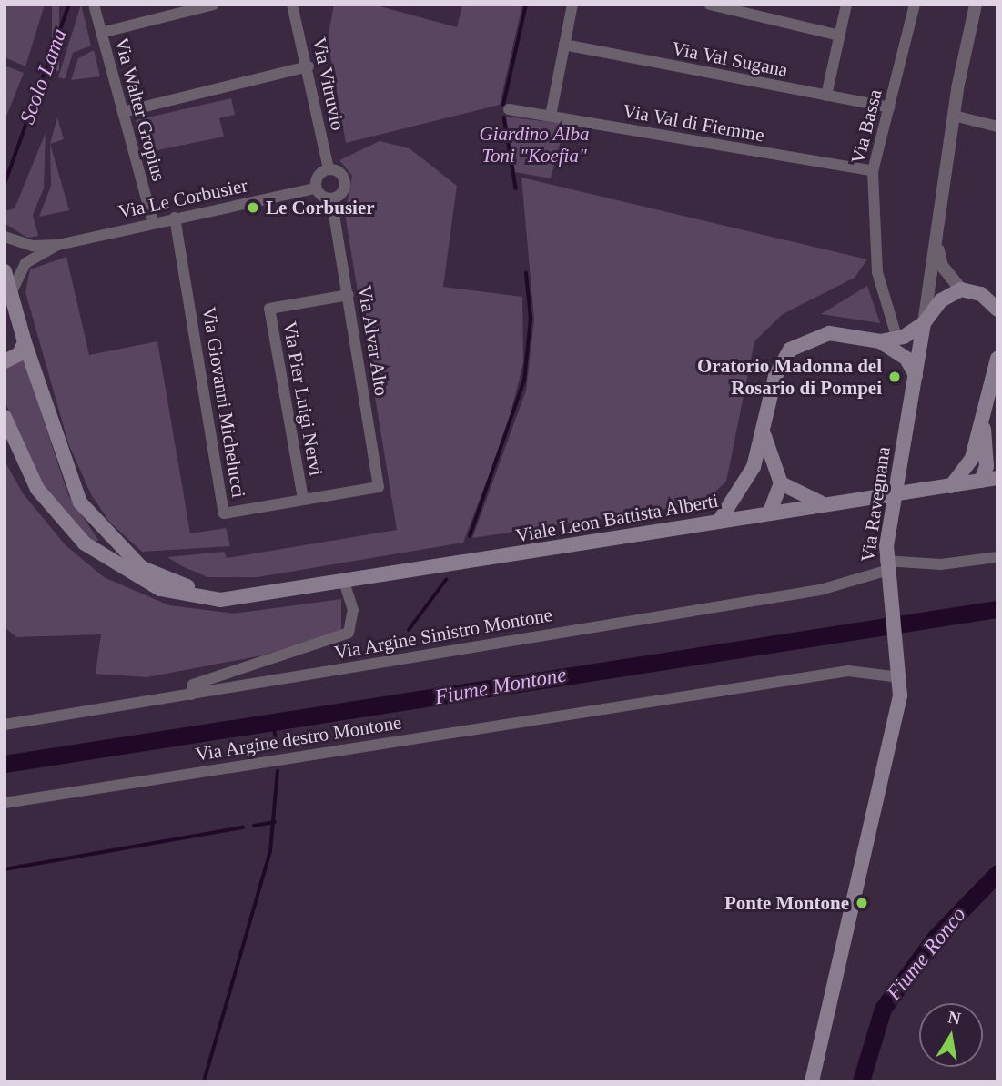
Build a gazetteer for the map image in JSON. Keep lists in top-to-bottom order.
{
  "streets": {
    "main road": ["Via Ravegnana", "Viale Leon Battista Alberti"],
    "street": [
      "Via Val Sugana",
      "Via Vitruvio",
      "Via Walter Gropius",
      "Via Val di Fiemme",
      "Via Bassa",
      "Via Le Corbusier",
      "Via Alvar Alto",
      "Via Pier Luigi Nervi",
      "Via Giovanni Michelucci",
      "Via Argine Sinistro Montone",
      "Via Argine destro Montone"
    ]
  },
  "crossings": [
    ["Via Val Sugana", "Via Bassa"],
    ["Via Vitruvio", "Via Alvar Alto"],
    ["Via Walter Gropius", "Via Le Corbusier"],
    ["Via Val di Fiemme", "Via Bassa"],
    ["Via Le Corbusier", "Via Giovanni Michelucci"],
    ["Via Le Corbusier", "Viale Leon Battista Alberti"],
    ["Via Alvar Alto", "Via Pier Luigi Nervi"],
    ["Via Alvar Alto", "Via Giovanni Michelucci"],
    ["Via Pier Luigi Nervi", "Via Giovanni Michelucci"],
    ["Via Ravegnana", "Via Argine Sinistro Montone"],
    ["Via Ravegnana", "Via Argine destro Montone"]
  ],
  "water": ["Scolo Lama", "Fiume Montone", "Fiume Ronco"],
  "parks": ["Giardino Alba Toni \"Koefia\""],
  "places": ["Le Corbusier", "Oratorio Madonna del Rosario di Pompei", "Ponte Montone"],
  "north": "top"
}
